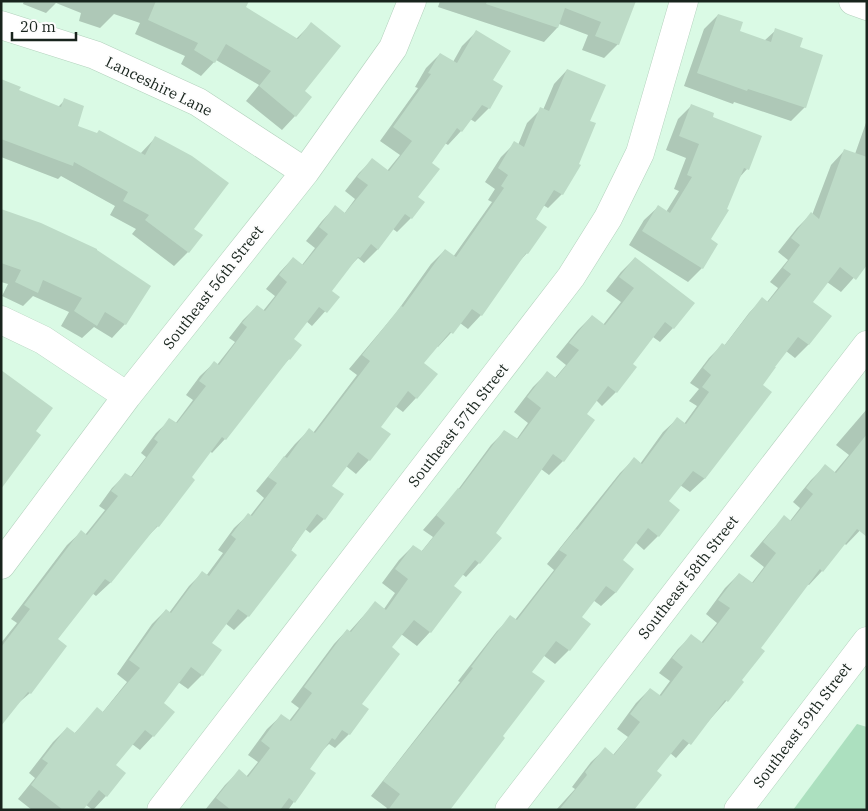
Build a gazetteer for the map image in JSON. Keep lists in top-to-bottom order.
{
  "streets": {
    "street": [
      "Lanceshire Lane",
      "Southeast 56th Street",
      "Southeast 57th Street",
      "Southeast 58th Street",
      "Southeast 59th Street"
    ]
  },
  "crossings": [
    ["Lanceshire Lane", "Southeast 56th Street"]
  ],
  "scale_bar": "20 m"
}
